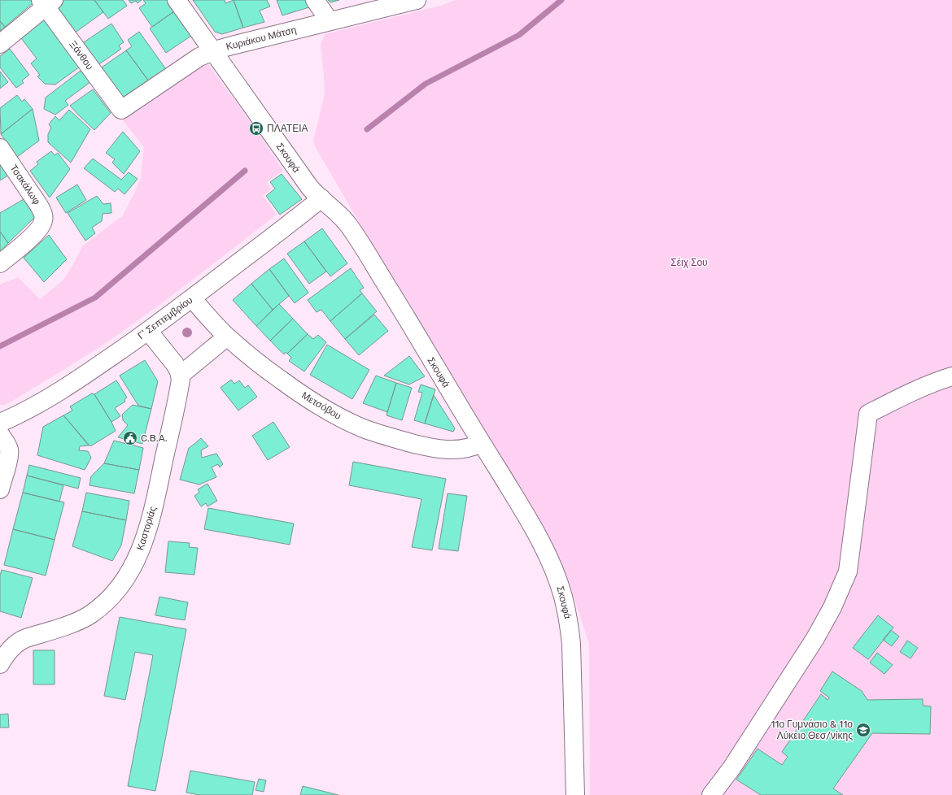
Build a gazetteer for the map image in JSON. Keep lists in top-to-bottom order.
{
  "streets": {
    "street": [
      "Κυριάκου Μάτση",
      "Ξάνθου",
      "Σκουφά",
      "Τσακάλωφ",
      "Γ' Σεπτεμβρίου",
      "Μετσόβου",
      "Καστοριάς"
    ]
  },
  "crossings": [
    ["Κυριάκου Μάτση", "Ξάνθου"],
    ["Κυριάκου Μάτση", "Σκουφά"],
    ["Σκουφά", "Γ' Σεπτεμβρίου"],
    ["Σκουφά", "Μετσόβου"],
    ["Γ' Σεπτεμβρίου", "Μετσόβου"]
  ],
  "parks": ["Σέιχ Σου"],
  "places": {
    "bus stop": ["ΠΛΑΤΕΙΑ"],
    "public building": ["C.B.A."],
    "school or university": ["11ο Γυμνάσιο & 11ο Λύκειο Θεσ/νίκης"]
  }
}
